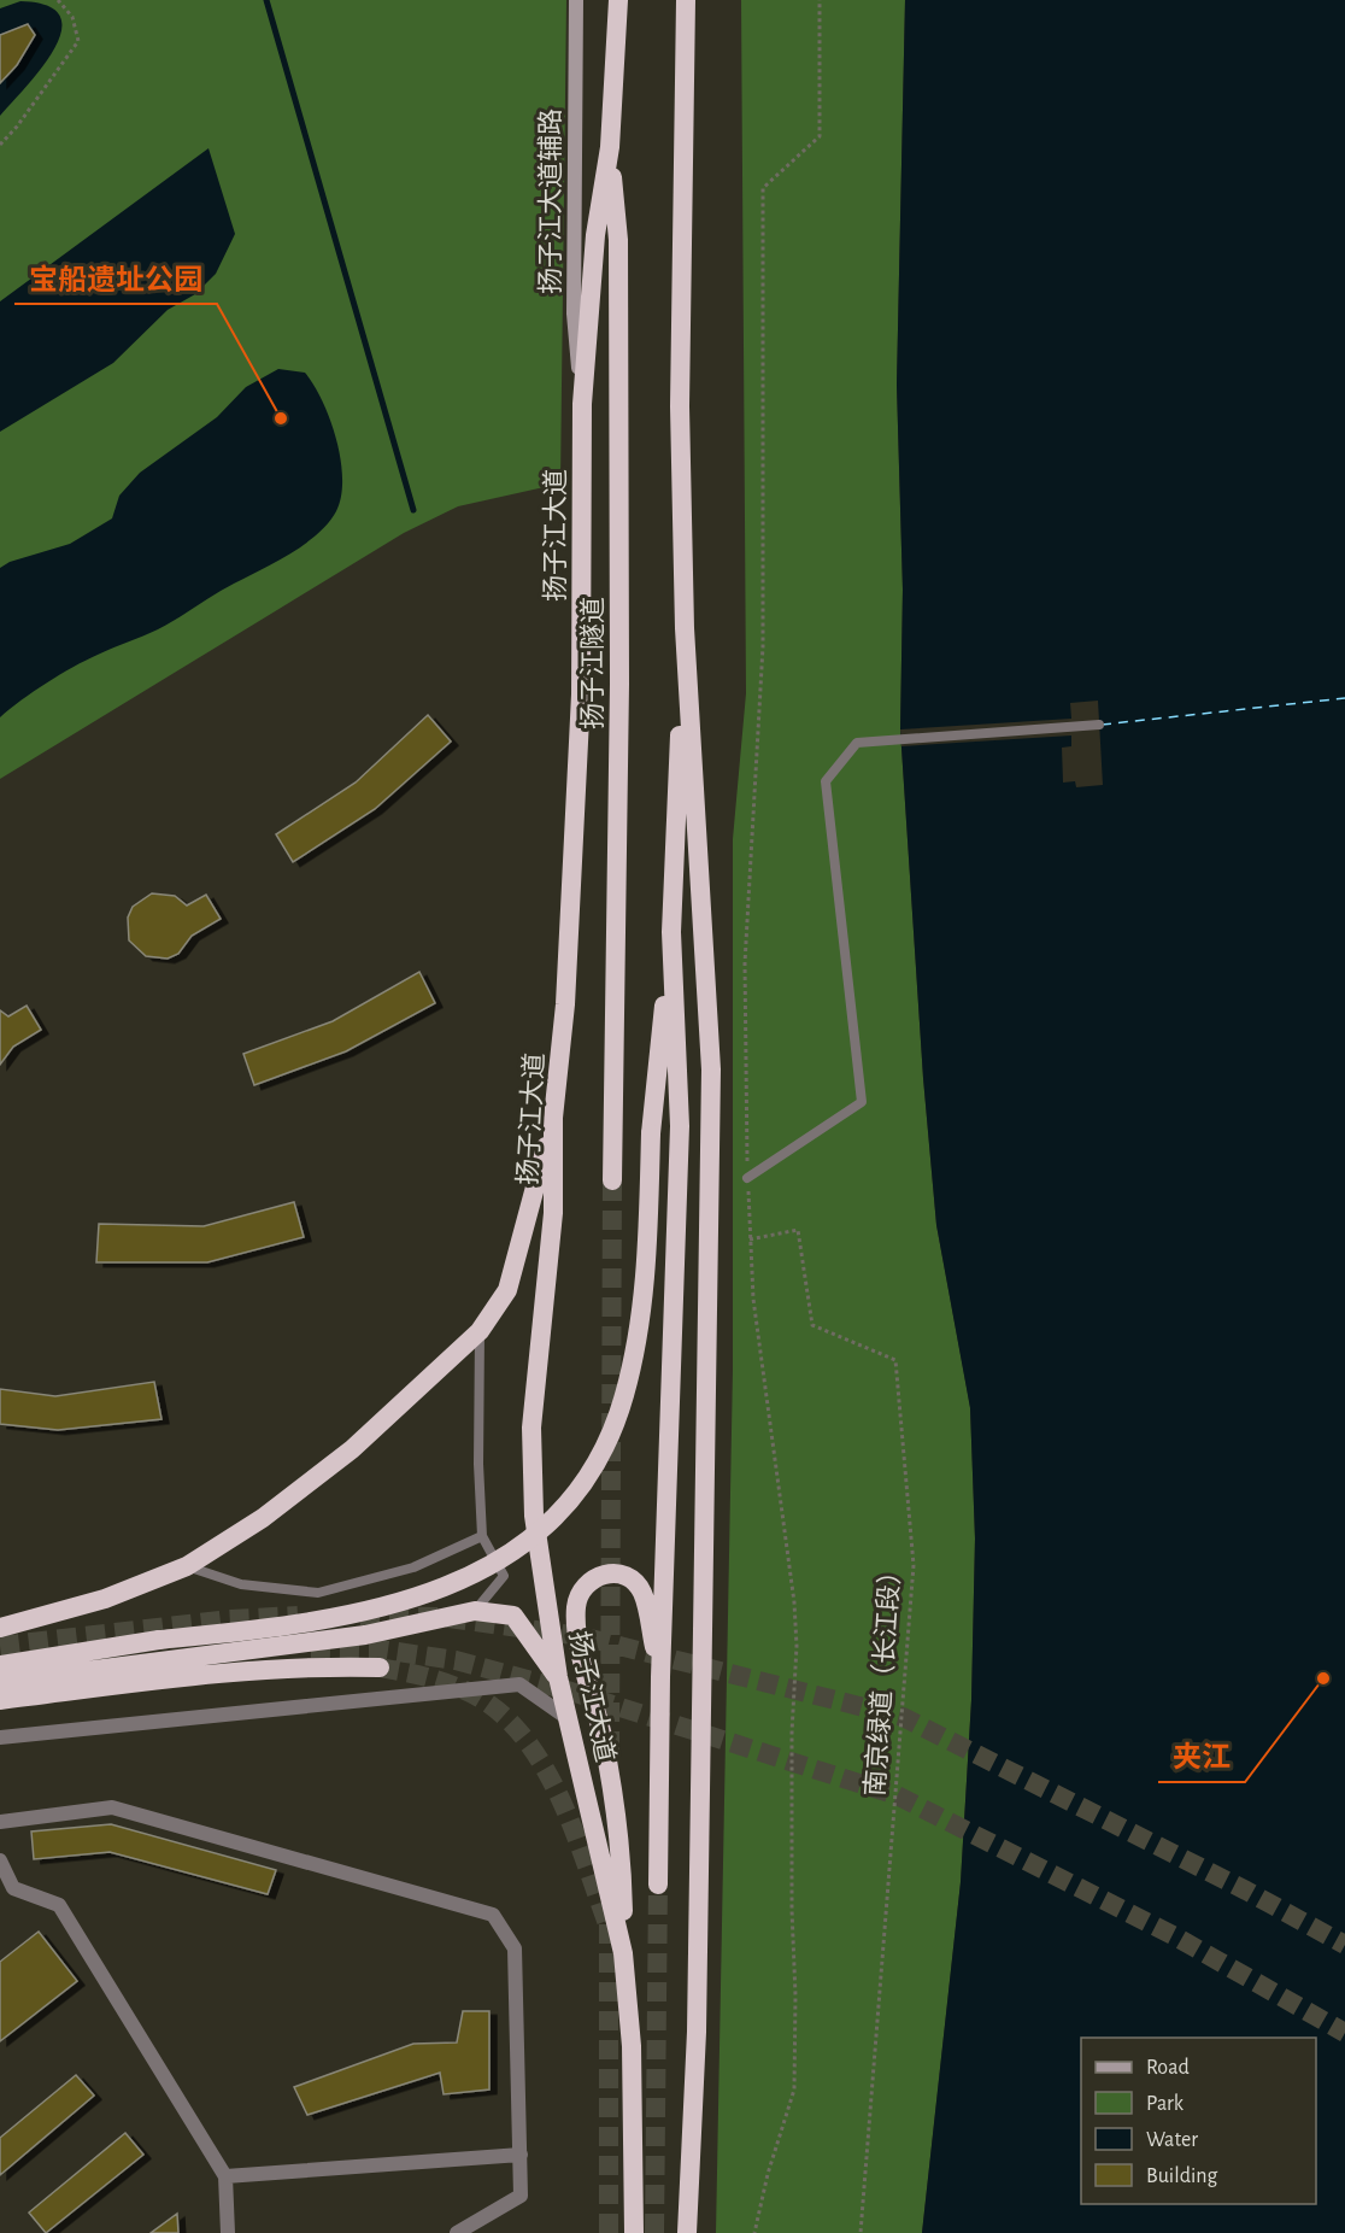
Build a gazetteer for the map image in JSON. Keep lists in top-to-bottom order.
{
  "streets": {
    "highway": ["扬子江大道", "扬子江隧道"],
    "main road": ["扬子江大道辅路"],
    "path": ["南京绿道（长江段）"]
  },
  "crossings": [
    ["扬子江大道辅路", "扬子江大道"],
    ["扬子江大道", "扬子江隧道"]
  ],
  "places": ["宝船遗址公园", "夹江"],
  "legend": [
    "Road",
    "Park",
    "Water",
    "Building"
  ]
}
